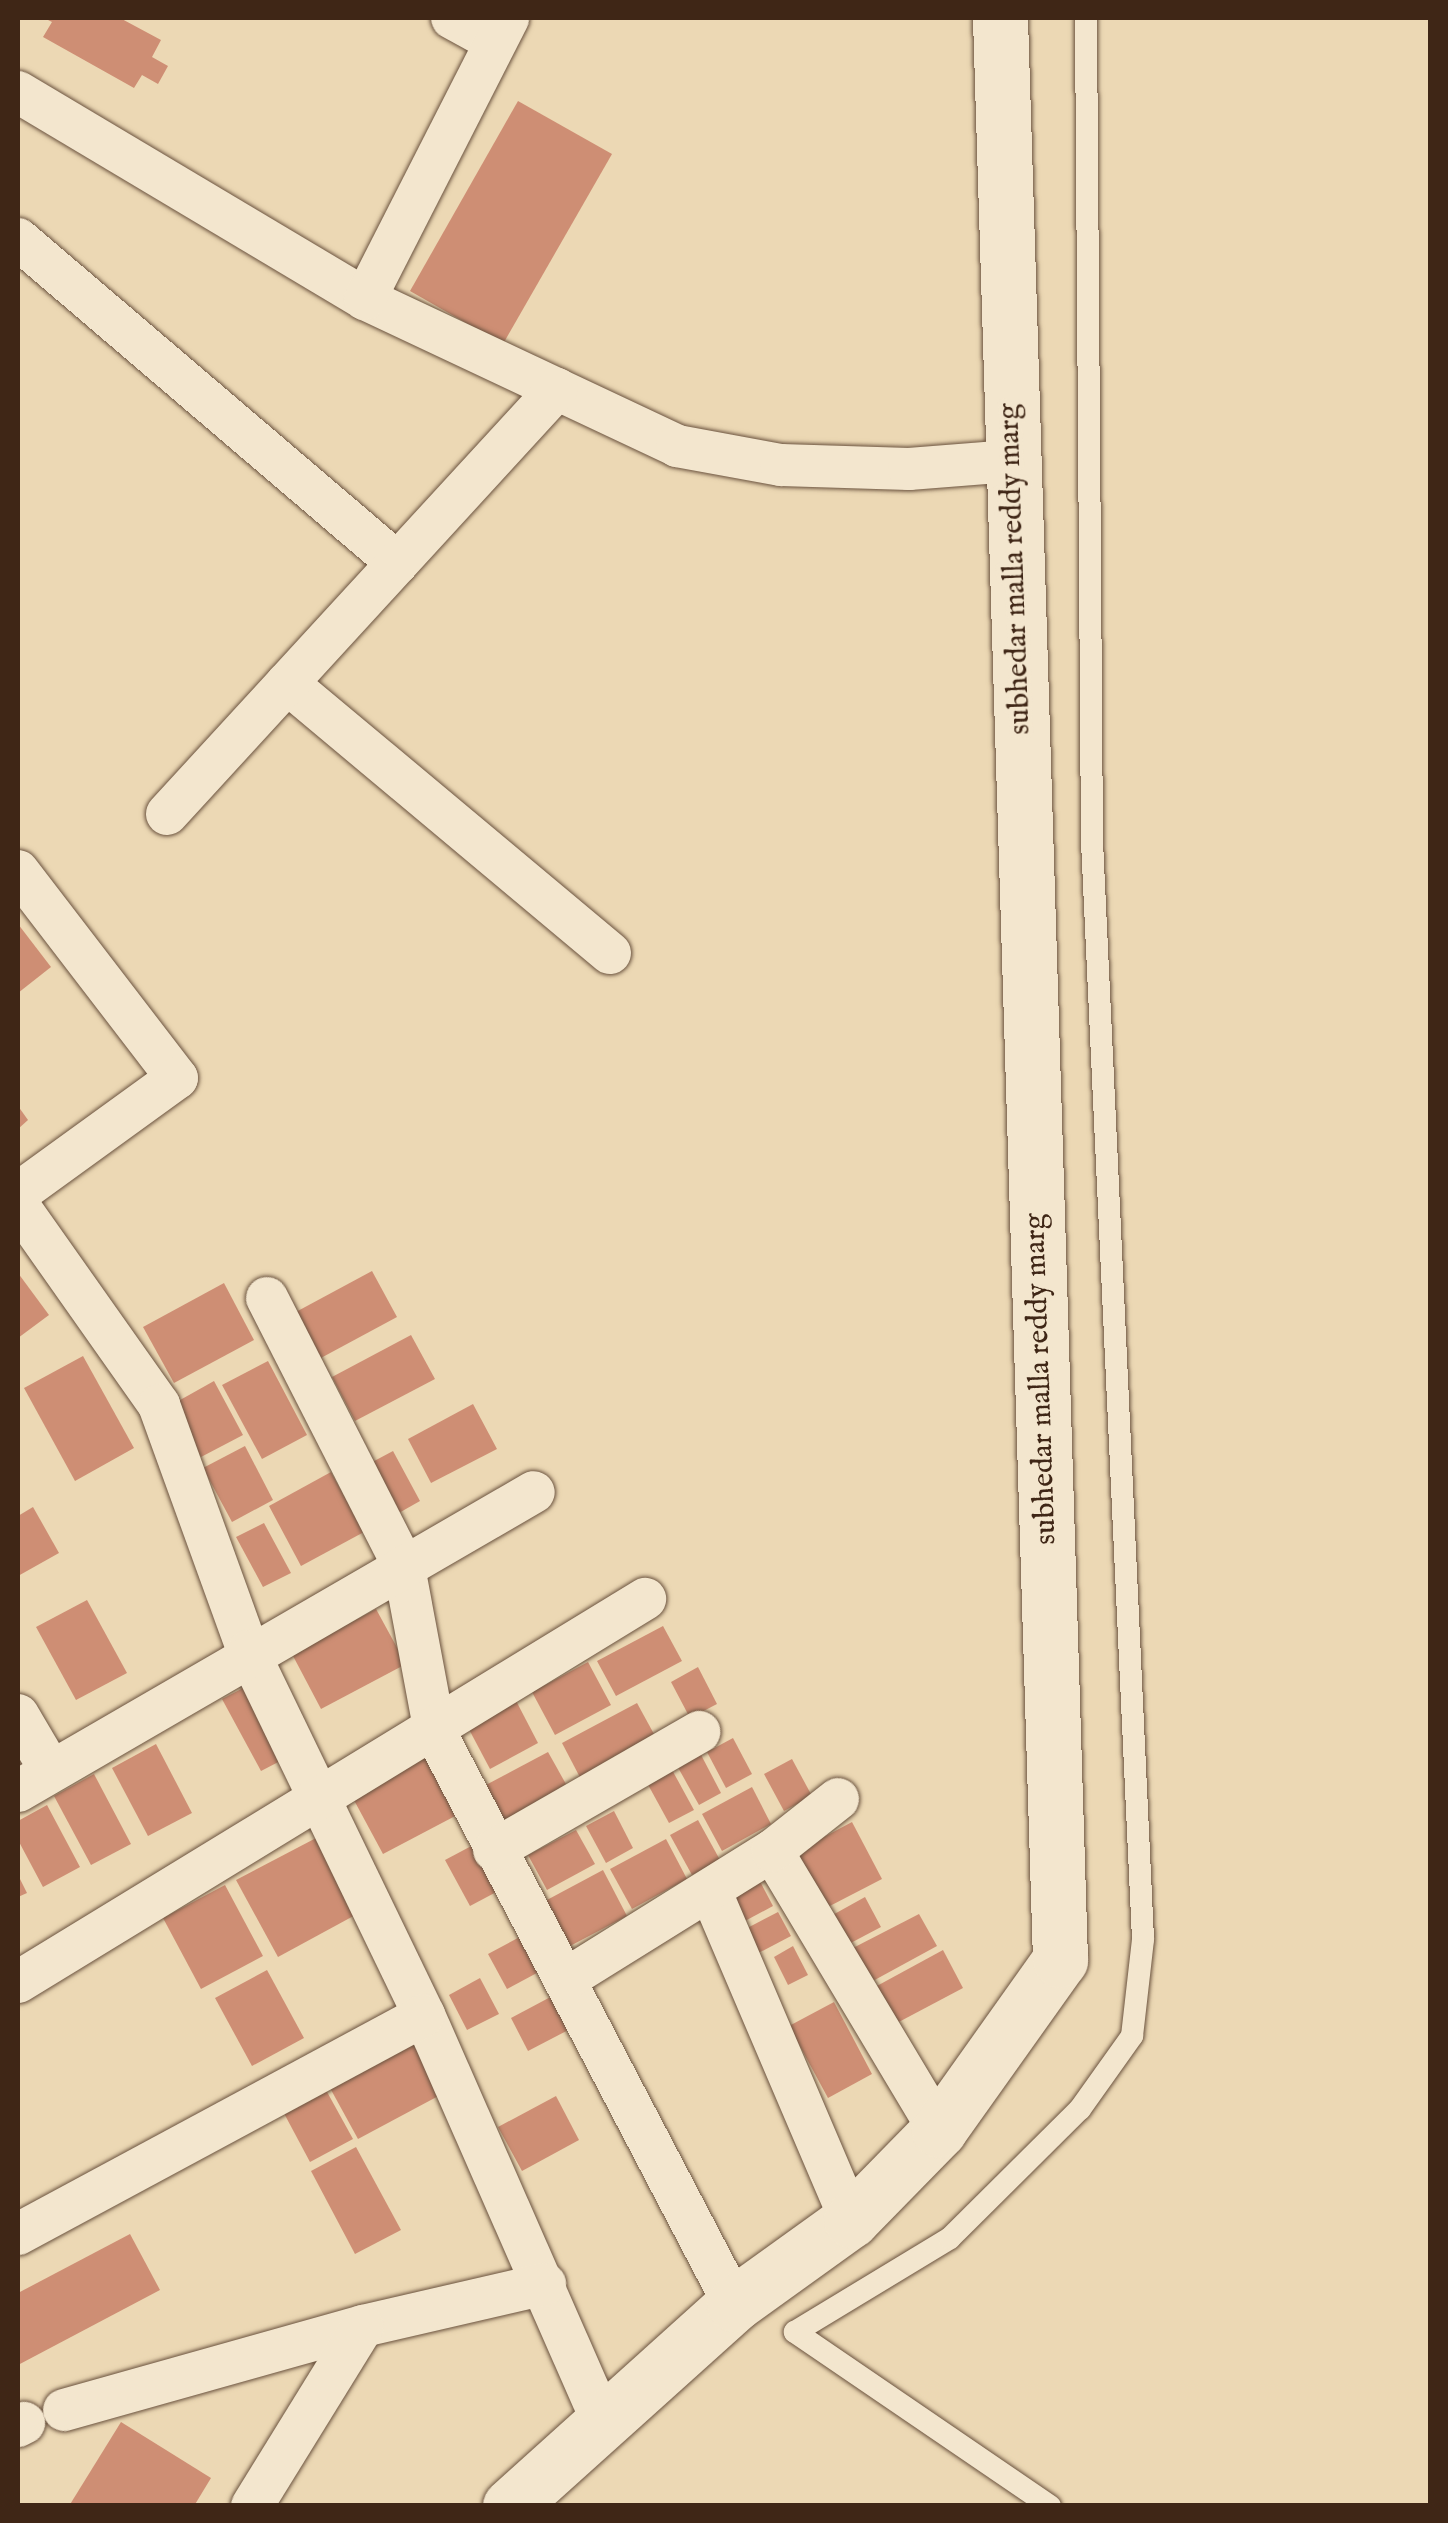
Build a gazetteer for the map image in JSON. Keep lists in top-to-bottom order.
{
  "streets": {
    "main road": ["subhedar malla reddy marg"]
  }
}
